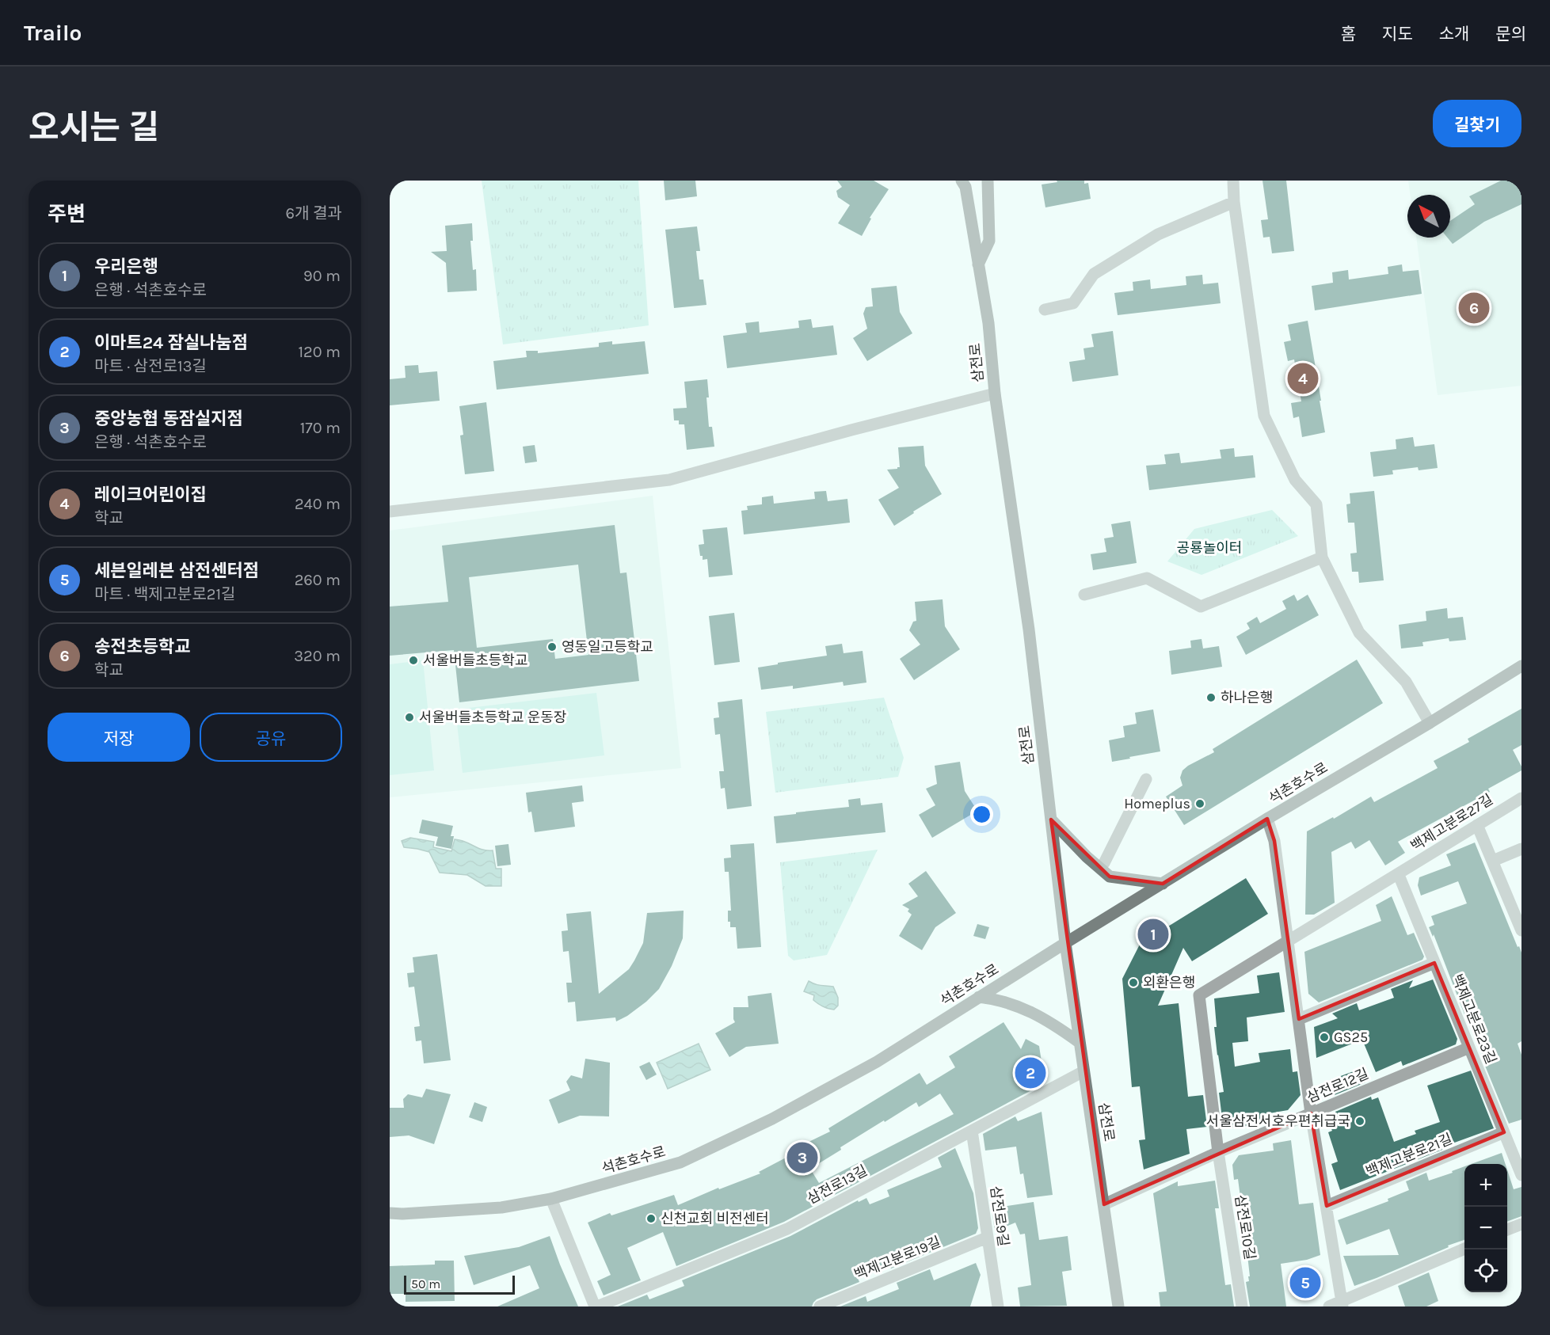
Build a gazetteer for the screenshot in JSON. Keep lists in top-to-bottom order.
{
  "streets": {
    "main road": ["삼전로", "석촌호수로"],
    "street": [
      "백제고분로27길",
      "백제고분로23길",
      "삼전로12길",
      "백제고분로21길",
      "삼전로13길",
      "삼전로9길",
      "삼전로10길",
      "백제고분로19길"
    ]
  },
  "crossings": [
    ["삼전로", "석촌호수로"],
    ["삼전로", "삼전로12길"],
    ["삼전로", "삼전로13길"],
    ["백제고분로27길", "백제고분로23길"],
    ["백제고분로23길", "삼전로12길"],
    ["백제고분로23길", "백제고분로21길"],
    ["삼전로12길", "삼전로10길"],
    ["삼전로13길", "삼전로9길"],
    ["삼전로9길", "백제고분로19길"]
  ],
  "parks": ["공룡놀이터"],
  "places": [
    "영동일고등학교",
    "서울버들초등학교",
    "하나은행",
    "서울버들초등학교 운동장",
    "Homeplus",
    "외환은행",
    "GS25",
    "서울삼전서호우편취급국",
    "신천교회 비전센터"
  ],
  "scale_bar": "50 m",
  "north": "top left",
  "page": {
    "header": "Trailo",
    "nav": [
      "홈",
      "지도",
      "소개",
      "문의"
    ],
    "title": "오시는 길",
    "buttons": [
      "길찾기",
      ["저장", "공유"]
    ],
    "heading": ["주변", "6개 결과"],
    "list": [
      {
        "mark": "1",
        "name": "우리은행",
        "note": "은행 · 석촌호수로",
        "value": "90 m"
      },
      {
        "mark": "2",
        "name": "이마트24 잠실나눔점",
        "note": "마트 · 삼전로13길",
        "value": "120 m"
      },
      {
        "mark": "3",
        "name": "중앙농협 동잠실지점",
        "note": "은행 · 석촌호수로",
        "value": "170 m"
      },
      {
        "mark": "4",
        "name": "레이크어린이집",
        "note": "학교",
        "value": "240 m"
      },
      {
        "mark": "5",
        "name": "세븐일레븐 삼전센터점",
        "note": "마트 · 백제고분로21길",
        "value": "260 m"
      },
      {
        "mark": "6",
        "name": "송전초등학교",
        "note": "학교",
        "value": "320 m"
      }
    ],
    "pins": [
      "6",
      "4",
      "1",
      "2",
      "3",
      "5"
    ],
    "map_buttons": ["+", "−"],
    "scale": "50 m"
  }
}
